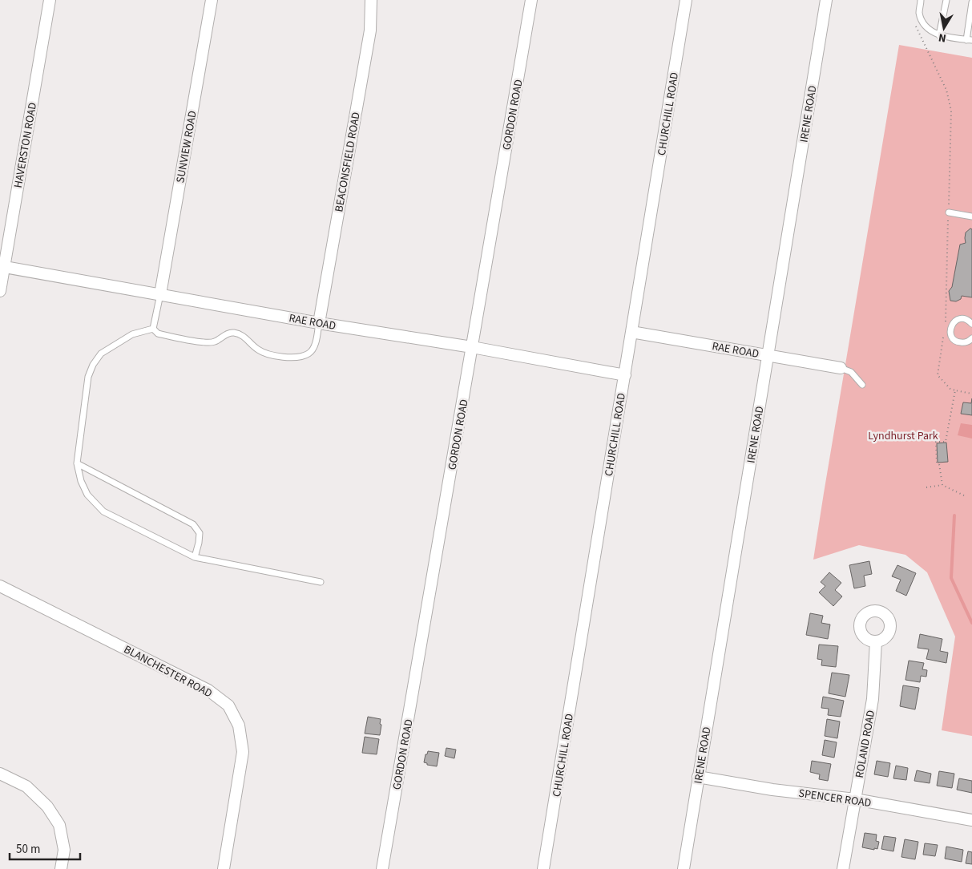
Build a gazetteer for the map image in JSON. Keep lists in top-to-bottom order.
{
  "streets": {
    "street": [
      "CHURCHILL ROAD",
      "IRENE ROAD",
      "GORDON ROAD",
      "HAVERSTON ROAD",
      "SUNVIEW ROAD",
      "BEACONSFIELD ROAD",
      "RAE ROAD",
      "BLANCHESTER ROAD",
      "ROLAND ROAD",
      "SPENCER ROAD"
    ]
  },
  "crossings": [
    ["CHURCHILL ROAD", "RAE ROAD"],
    ["IRENE ROAD", "RAE ROAD"],
    ["IRENE ROAD", "SPENCER ROAD"],
    ["GORDON ROAD", "RAE ROAD"],
    ["HAVERSTON ROAD", "RAE ROAD"],
    ["SUNVIEW ROAD", "RAE ROAD"],
    ["BEACONSFIELD ROAD", "RAE ROAD"],
    ["ROLAND ROAD", "SPENCER ROAD"]
  ],
  "parks": ["Lyndhurst Park"],
  "scale_bar": "50 m",
  "north": "bottom"
}
